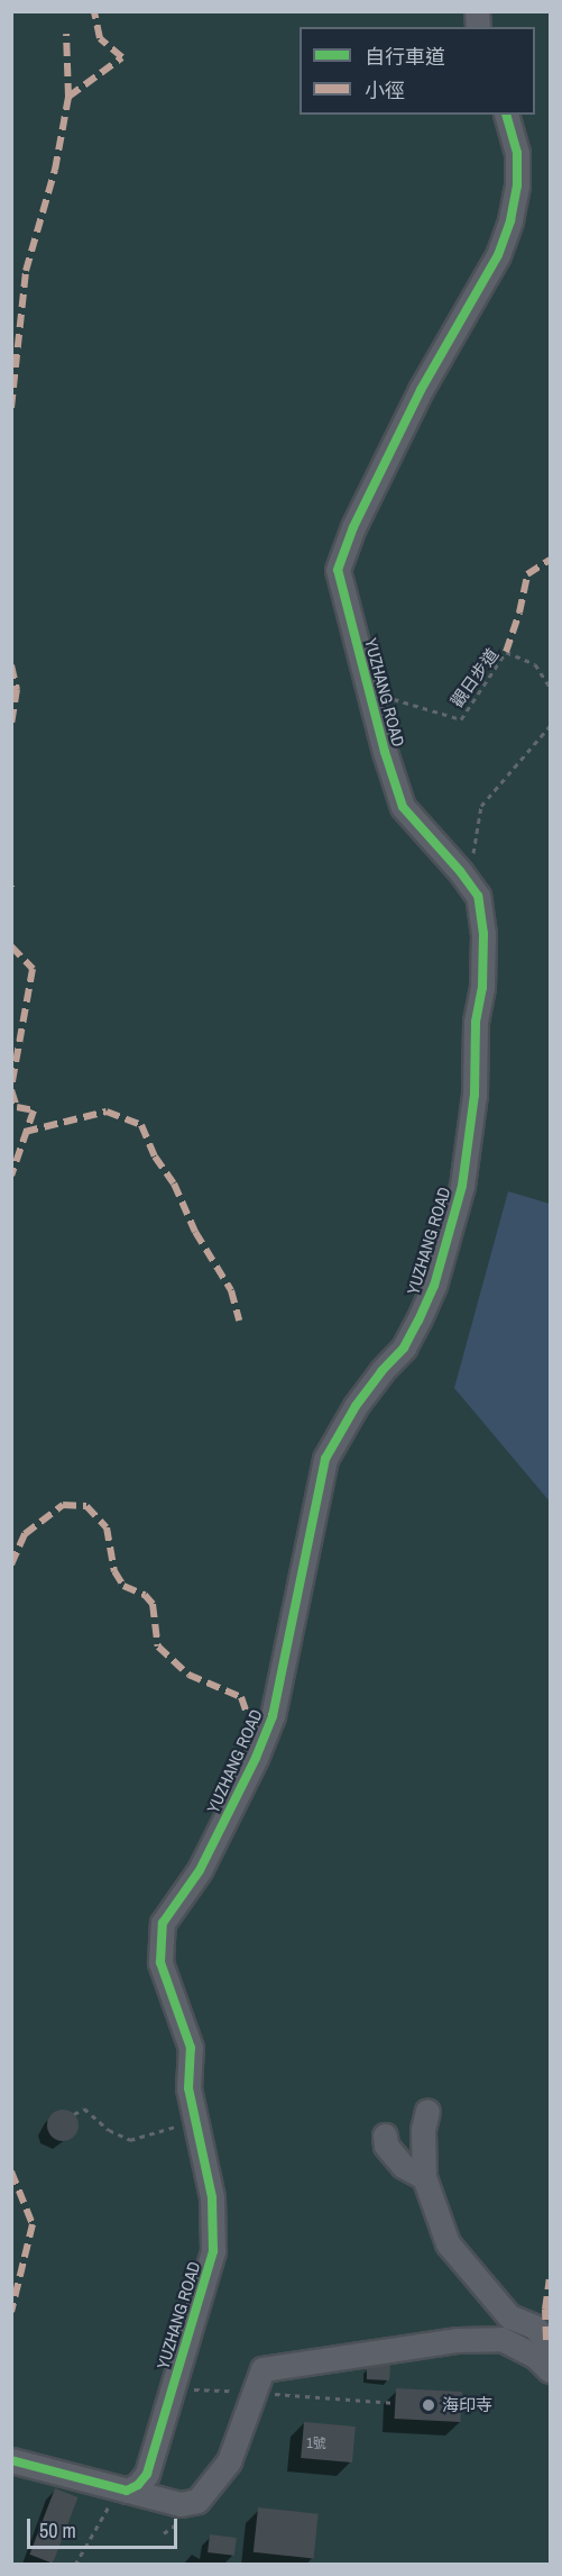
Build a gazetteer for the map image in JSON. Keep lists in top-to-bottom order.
{
  "streets": {
    "street": ["YUZHANG ROAD"],
    "path": ["觀日步道"]
  },
  "crossings": [
    ["觀日步道", "YUZHANG ROAD"]
  ],
  "places": ["海印寺"],
  "house_numbers": ["1號"],
  "legend": ["自行車道", "小徑"],
  "scale_bar": "50 m"
}
